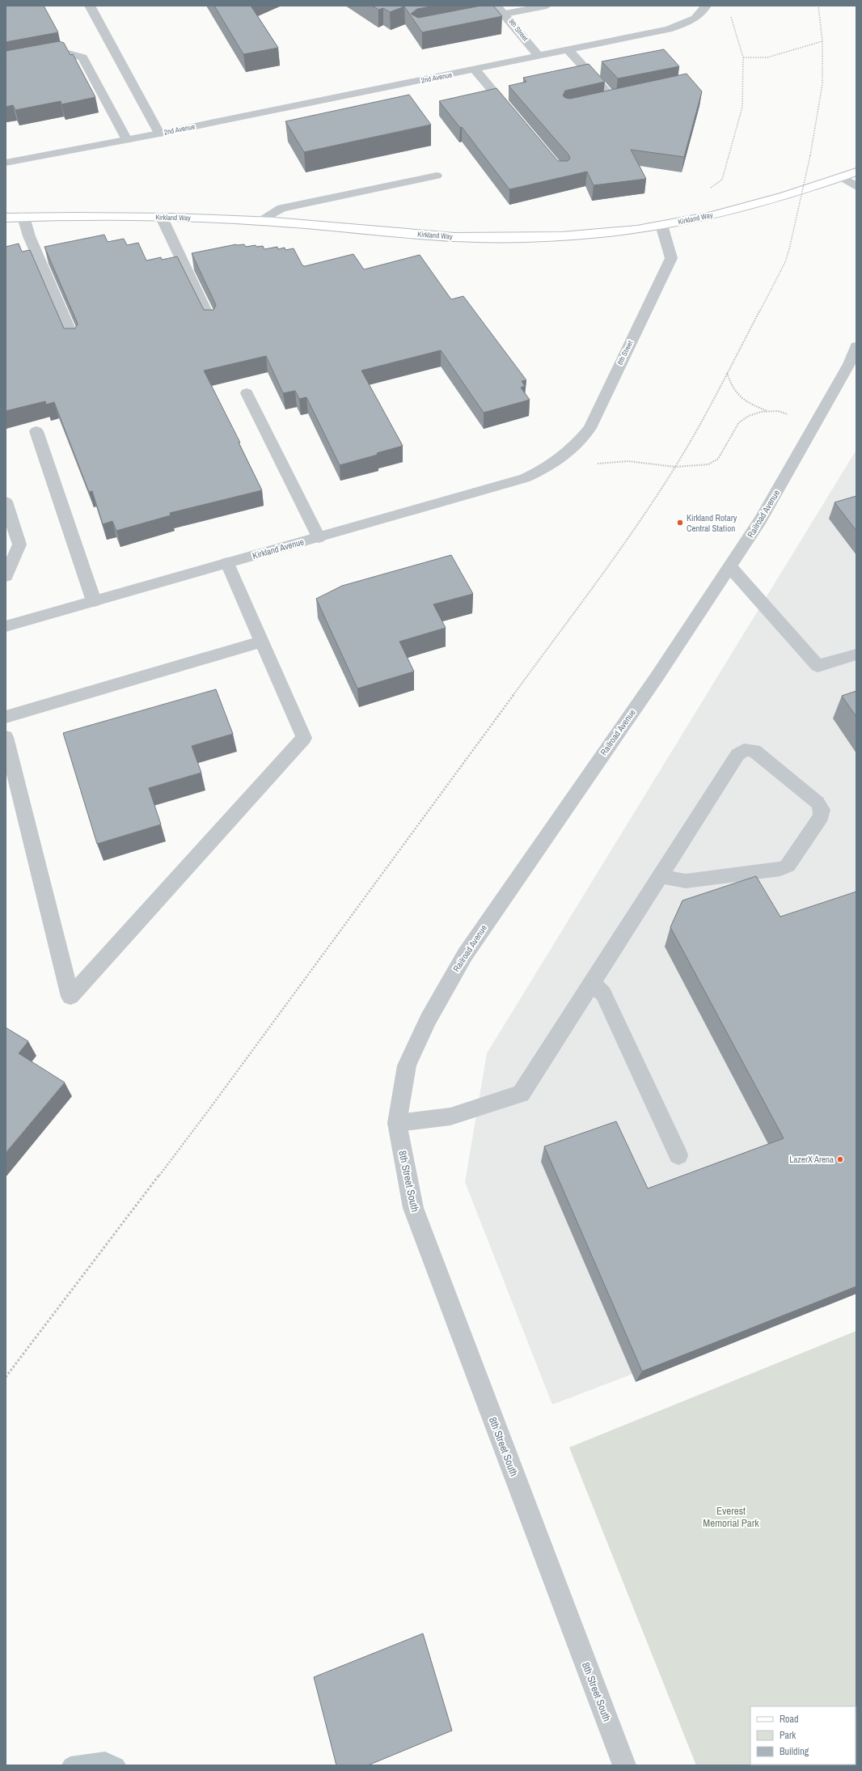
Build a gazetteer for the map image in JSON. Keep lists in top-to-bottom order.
{
  "streets": {
    "main road": ["Kirkland Way"],
    "street": [
      "9th Street",
      "2nd Avenue",
      "8th Street",
      "Railroad Avenue",
      "Kirkland Avenue",
      "8th Street South"
    ]
  },
  "crossings": [
    ["9th Street", "2nd Avenue"],
    ["Kirkland Way", "8th Street"],
    ["8th Street", "Kirkland Avenue"],
    ["Railroad Avenue", "8th Street South"]
  ],
  "parks": ["Everest Memorial Park"],
  "places": ["Kirkland Rotary Central Station", "LazerX Arena"],
  "legend": ["Road", "Park", "Building"]
}
